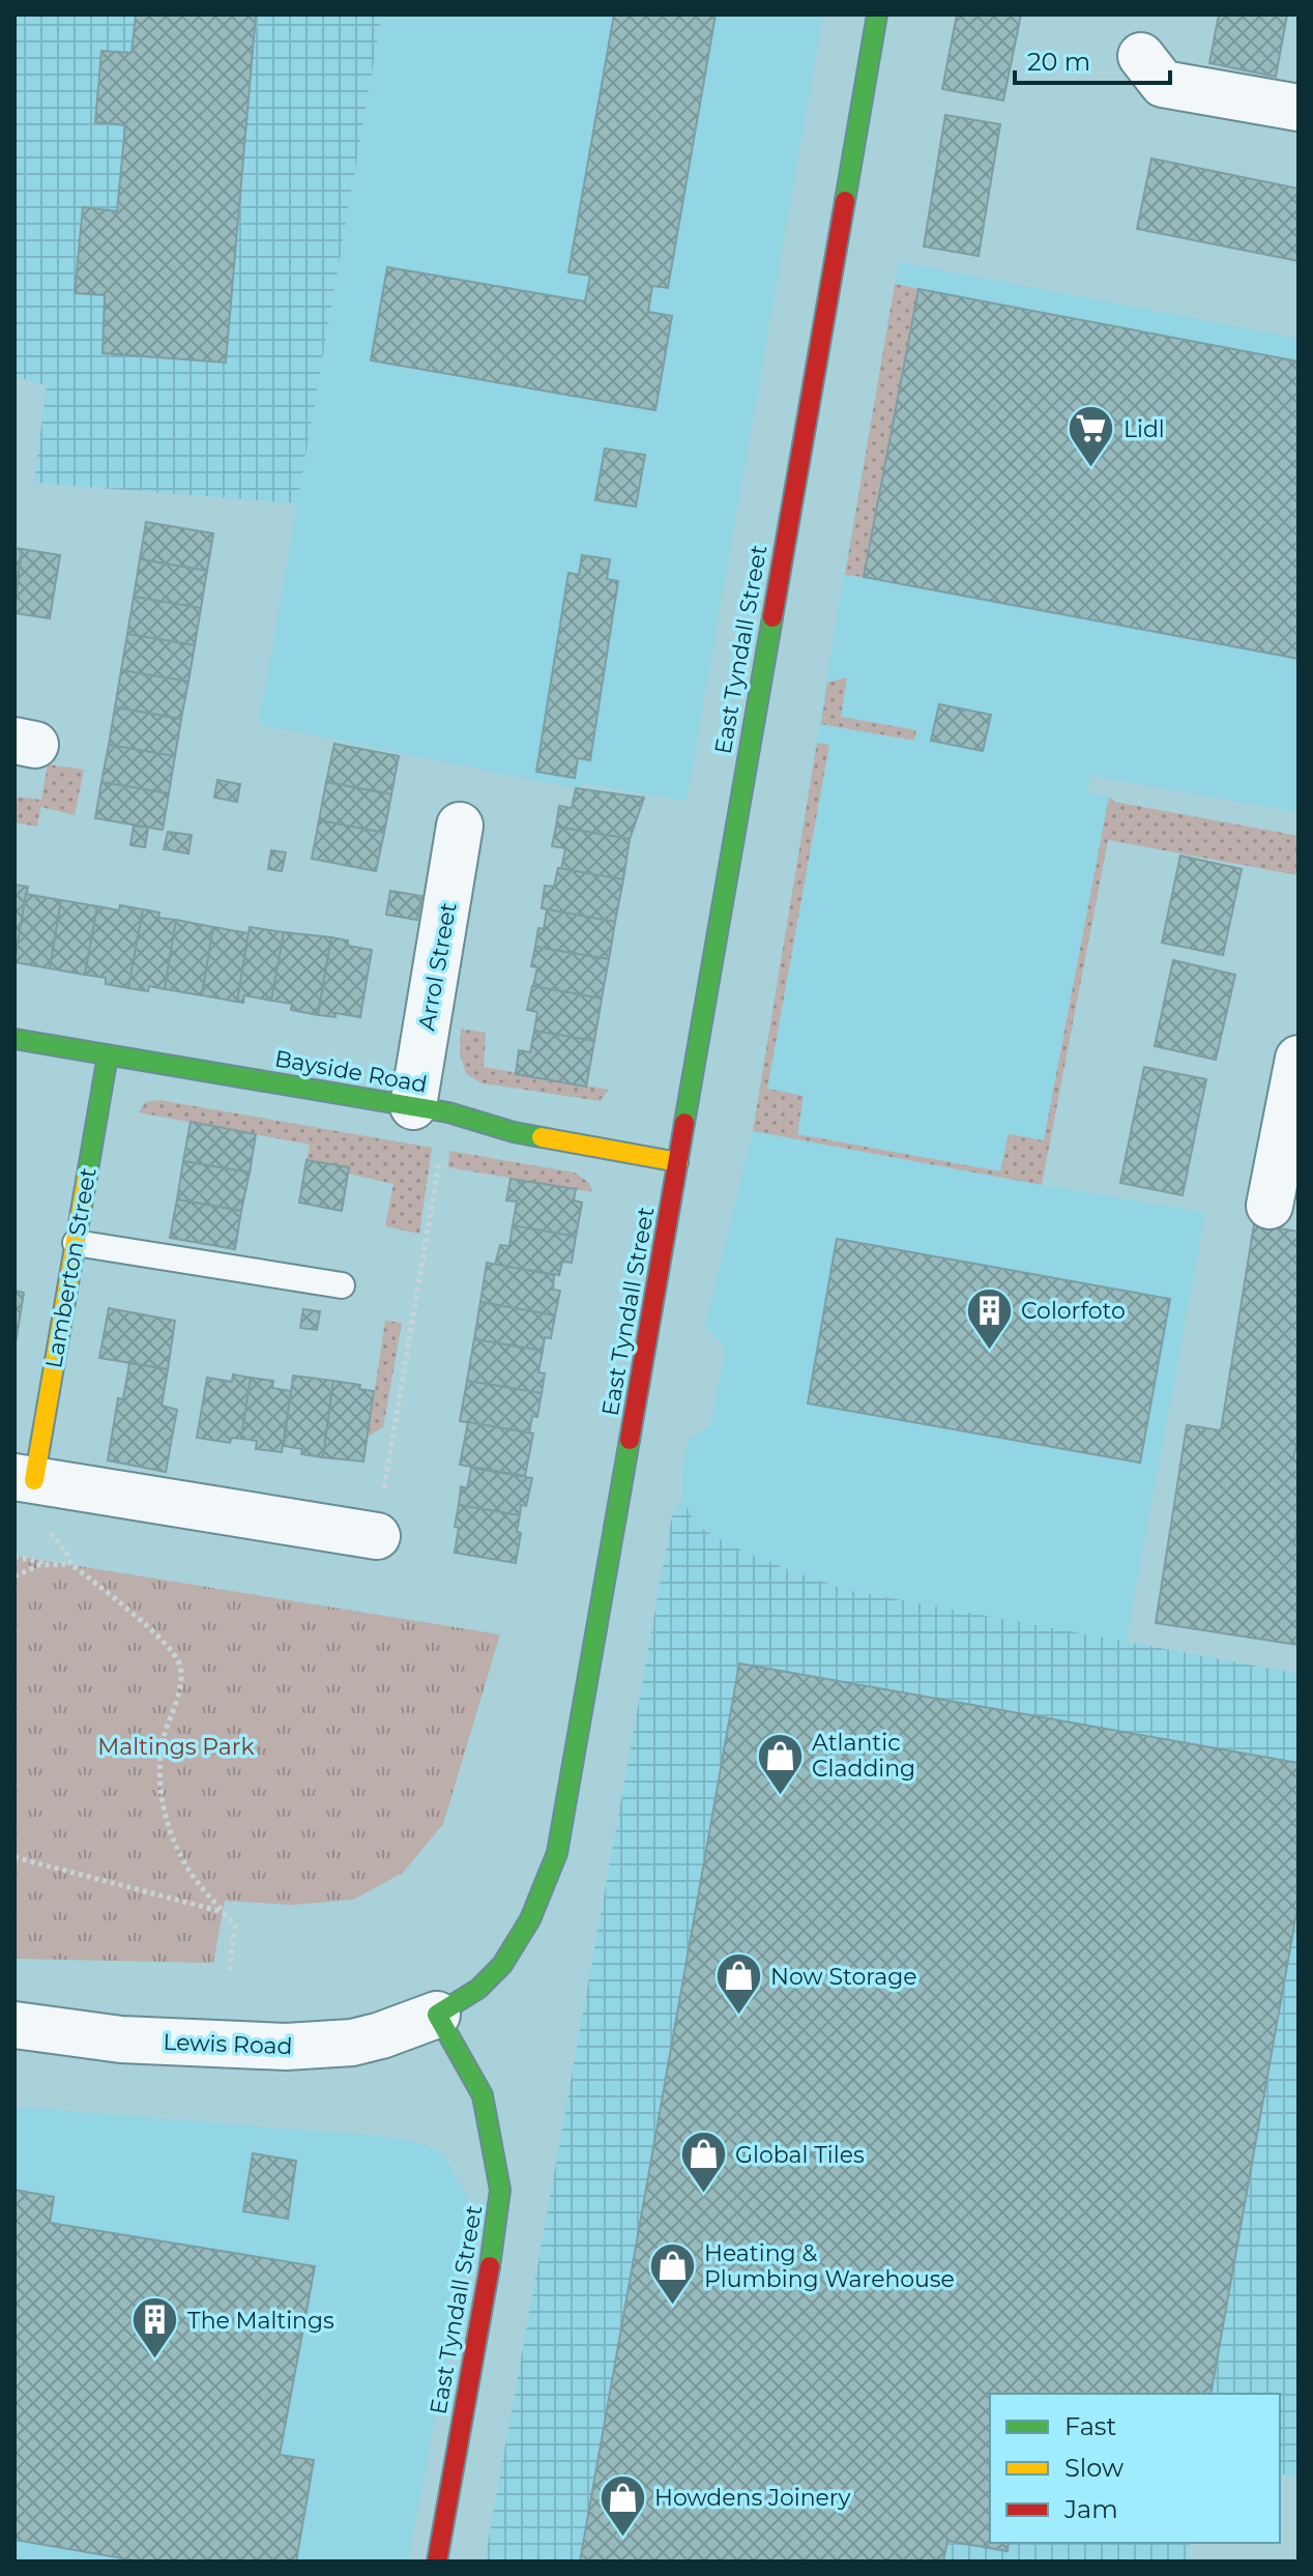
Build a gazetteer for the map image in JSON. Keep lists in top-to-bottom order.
{
  "streets": {
    "street": [
      "East Tyndall Street",
      "Arrol Street",
      "Bayside Road",
      "Lamberton Street",
      "Lewis Road"
    ]
  },
  "crossings": [
    ["East Tyndall Street", "Bayside Road"],
    ["East Tyndall Street", "Lewis Road"],
    ["Arrol Street", "Bayside Road"],
    ["Bayside Road", "Lamberton Street"]
  ],
  "parks": ["Maltings Park"],
  "places": {
    "supermarket": ["Lidl"],
    "building": ["Colorfoto", "The Maltings"],
    "shop": [
      "Atlantic Cladding",
      "Now Storage",
      "Global Tiles",
      "Heating & Plumbing Warehouse",
      "Howdens Joinery"
    ]
  },
  "legend": ["Fast", "Slow", "Jam"],
  "scale_bar": "20 m"
}
